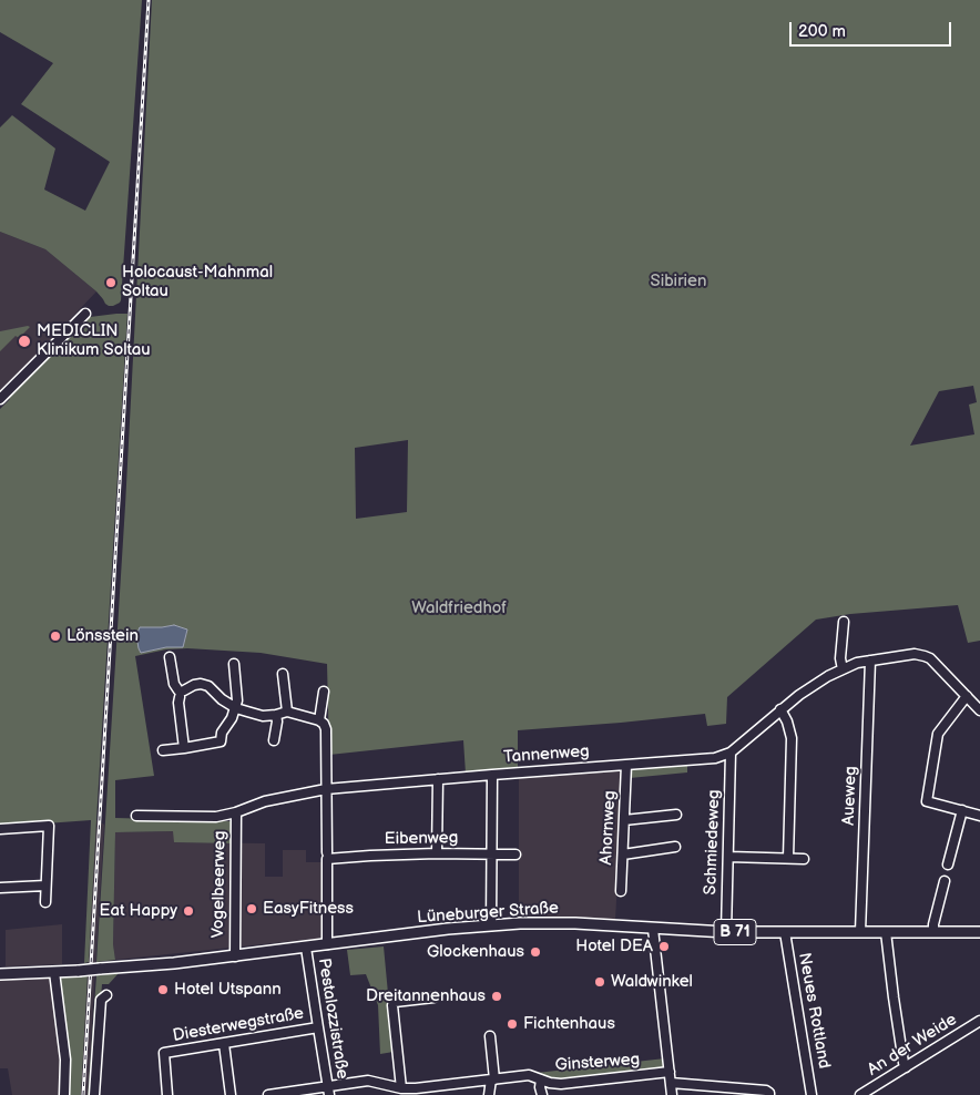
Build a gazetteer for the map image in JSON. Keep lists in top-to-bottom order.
{
  "streets": {
    "main road": ["Lüneburger Straße", "B 71"],
    "street": [
      "Tannenweg",
      "Aueweg",
      "Ahornweg",
      "Eibenweg",
      "Schmiedeweg",
      "Vogelbeerweg",
      "Neues Rottland",
      "Pestalozzistraße",
      "Diesterwegstraße",
      "An der Weide",
      "Ginsterweg"
    ]
  },
  "crossings": [
    ["Tannenweg", "Aueweg"],
    ["Tannenweg", "Ahornweg"],
    ["Tannenweg", "Schmiedeweg"],
    ["Tannenweg", "Vogelbeerweg"],
    ["Aueweg", "Lüneburger Straße"],
    ["Schmiedeweg", "Lüneburger Straße"],
    ["Vogelbeerweg", "Lüneburger Straße"],
    ["Lüneburger Straße", "Neues Rottland"],
    ["Lüneburger Straße", "Pestalozzistraße"],
    ["Pestalozzistraße", "Diesterwegstraße"],
    ["Pestalozzistraße", "Ginsterweg"]
  ],
  "parks": ["Sibirien", "Waldfriedhof"],
  "places": [
    "Holocaust-Mahnmal Soltau",
    "MEDICLIN Klinikum Soltau",
    "Lönsstein",
    "EasyFitness",
    "Eat Happy",
    "Hotel DEA",
    "Glockenhaus",
    "Waldwinkel",
    "Hotel Utspann",
    "Dreitannenhaus",
    "Fichtenhaus"
  ],
  "scale_bar": "200 m"
}
